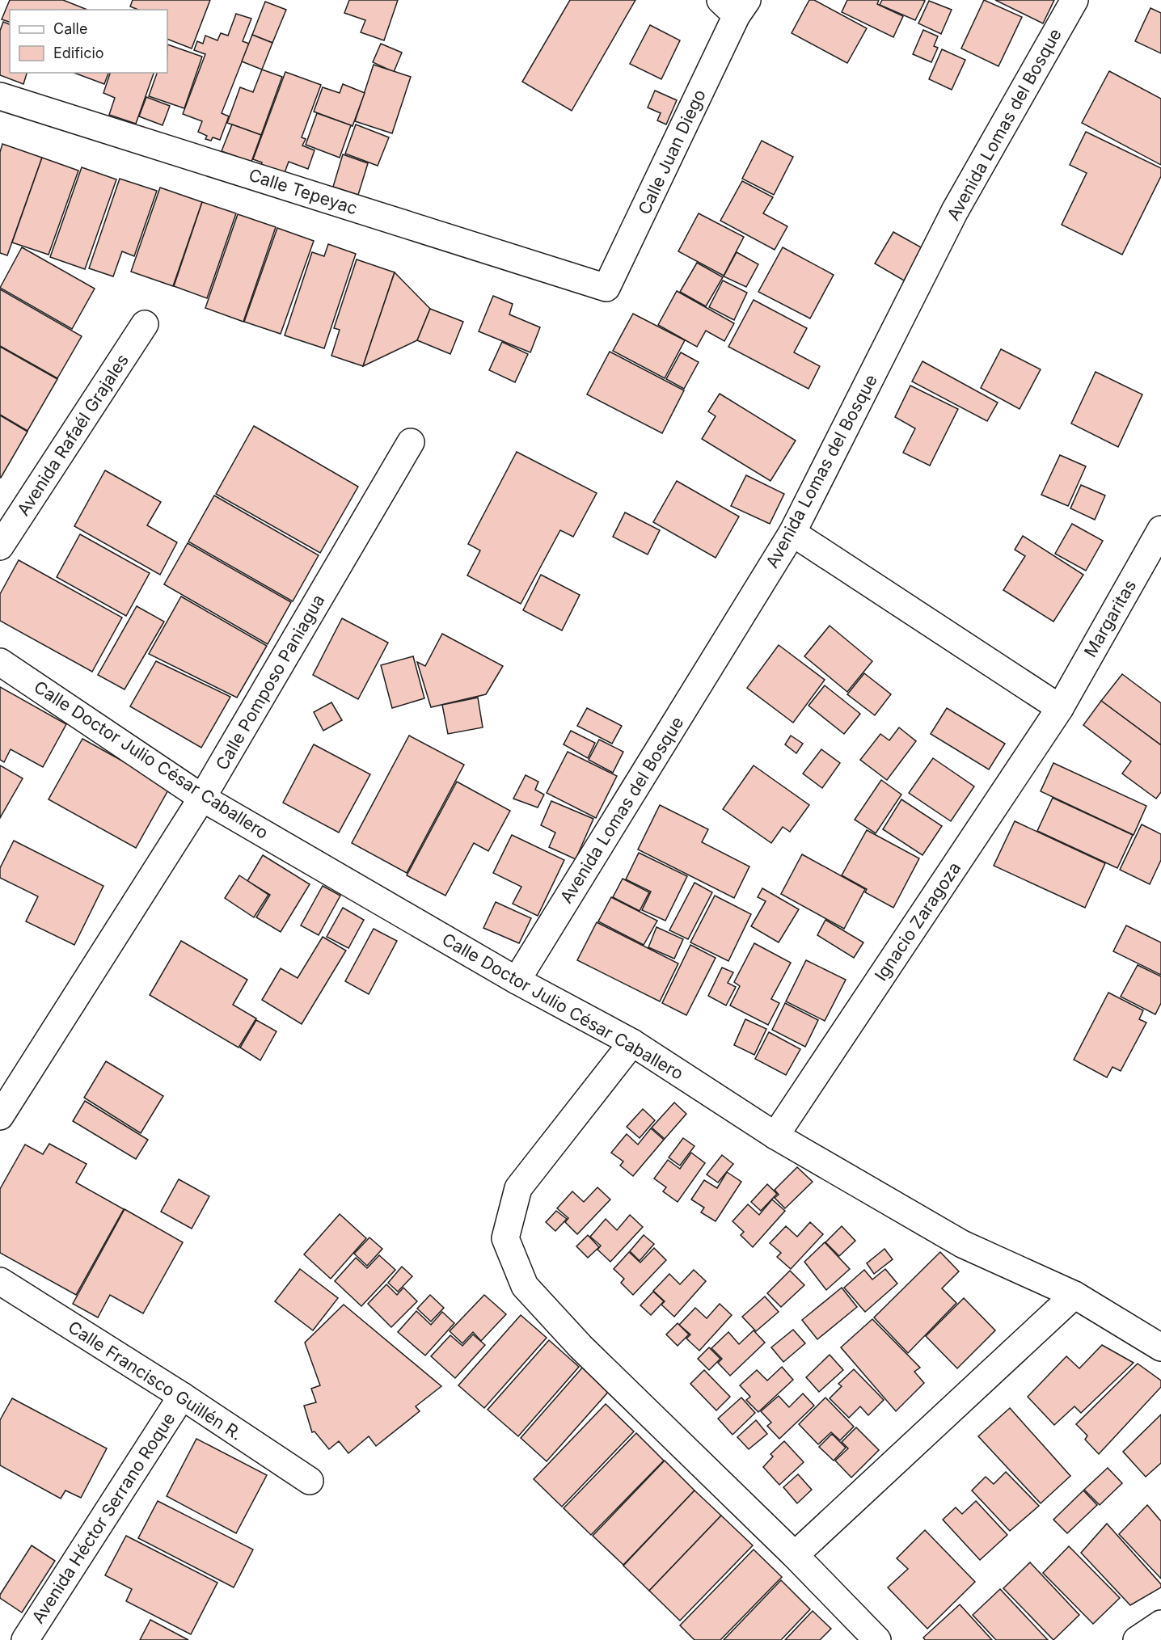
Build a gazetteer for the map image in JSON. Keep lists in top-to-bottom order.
{
  "streets": {
    "street": [
      "Avenida Lomas del Bosque",
      "Calle Juan Diego",
      "Calle Tepeyac",
      "Avenida Rafaél Grajales",
      "Margaritas",
      "Calle Pomposo Paniagua",
      "Calle Doctor Julio César Caballero",
      "Ignacio Zaragoza",
      "Calle Francisco Guillén R.",
      "Avenida Héctor Serrano Roque"
    ]
  },
  "crossings": [
    ["Avenida Lomas del Bosque", "Calle Doctor Julio César Caballero"],
    ["Calle Juan Diego", "Calle Tepeyac"],
    ["Margaritas", "Ignacio Zaragoza"],
    ["Calle Pomposo Paniagua", "Calle Doctor Julio César Caballero"],
    ["Calle Doctor Julio César Caballero", "Ignacio Zaragoza"],
    ["Calle Francisco Guillén R.", "Avenida Héctor Serrano Roque"]
  ],
  "legend": ["Calle", "Edificio"]
}
